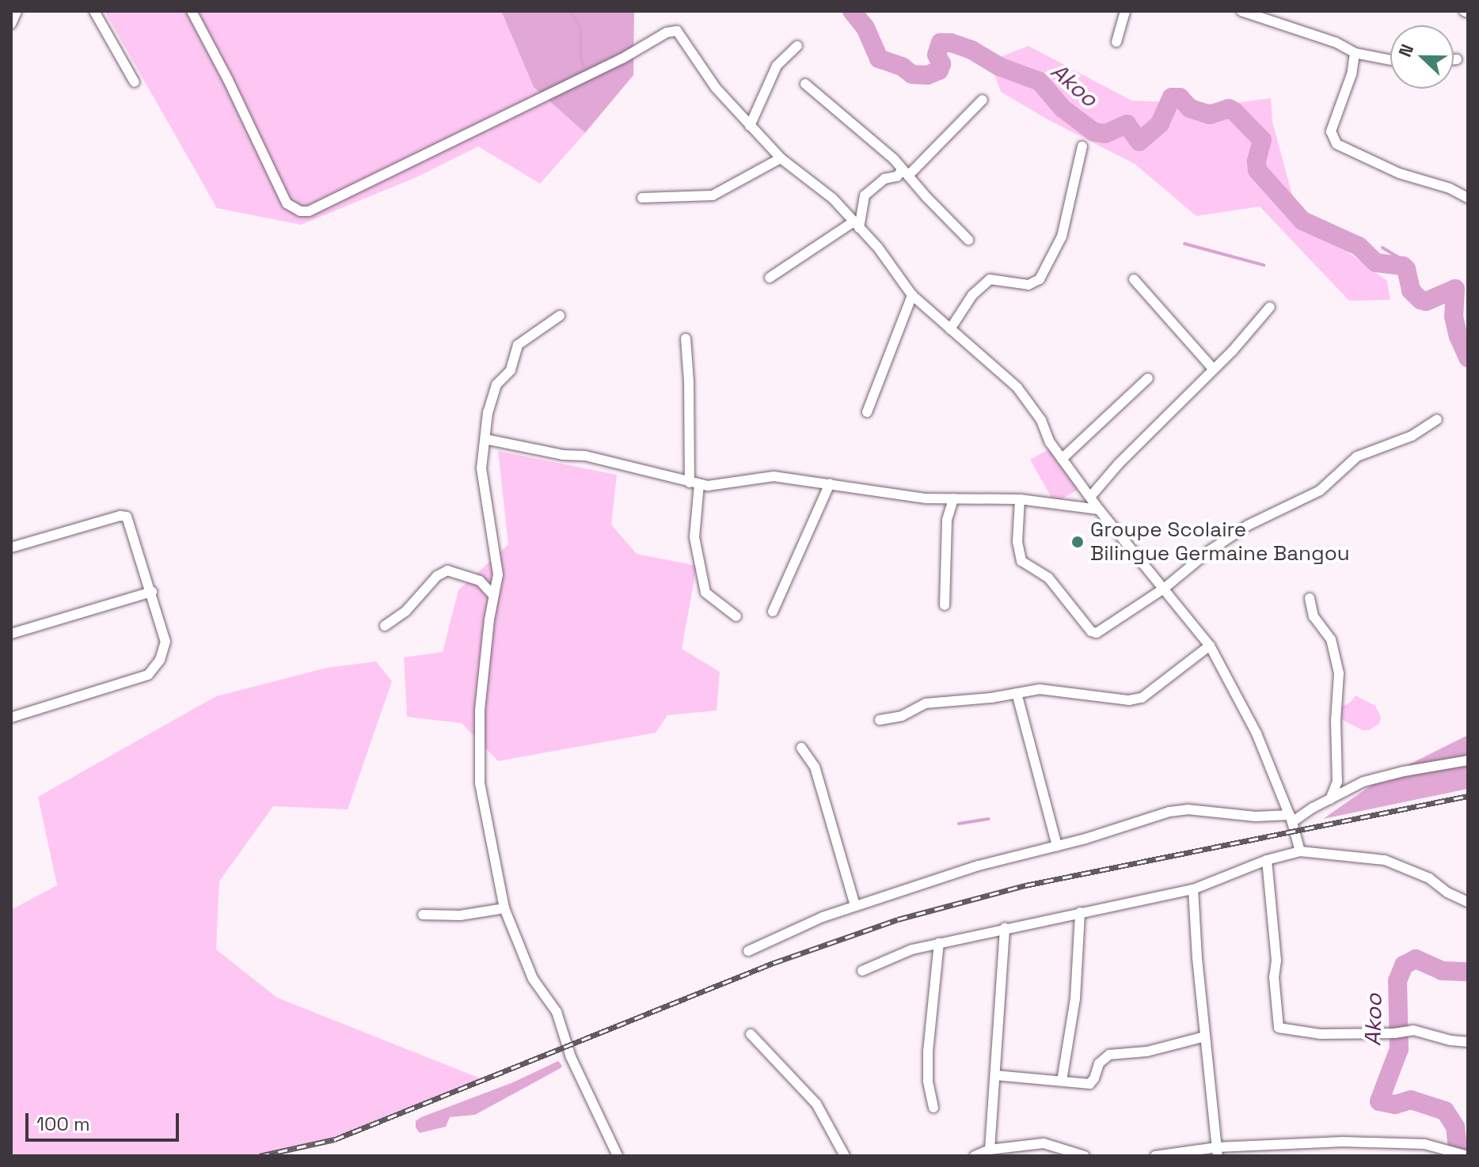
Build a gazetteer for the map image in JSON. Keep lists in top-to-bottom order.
{
  "water": ["Akoo"],
  "places": ["Groupe Scolaire Bilingue Germaine Bangou"],
  "scale_bar": "100 m",
  "north": "left"
}
